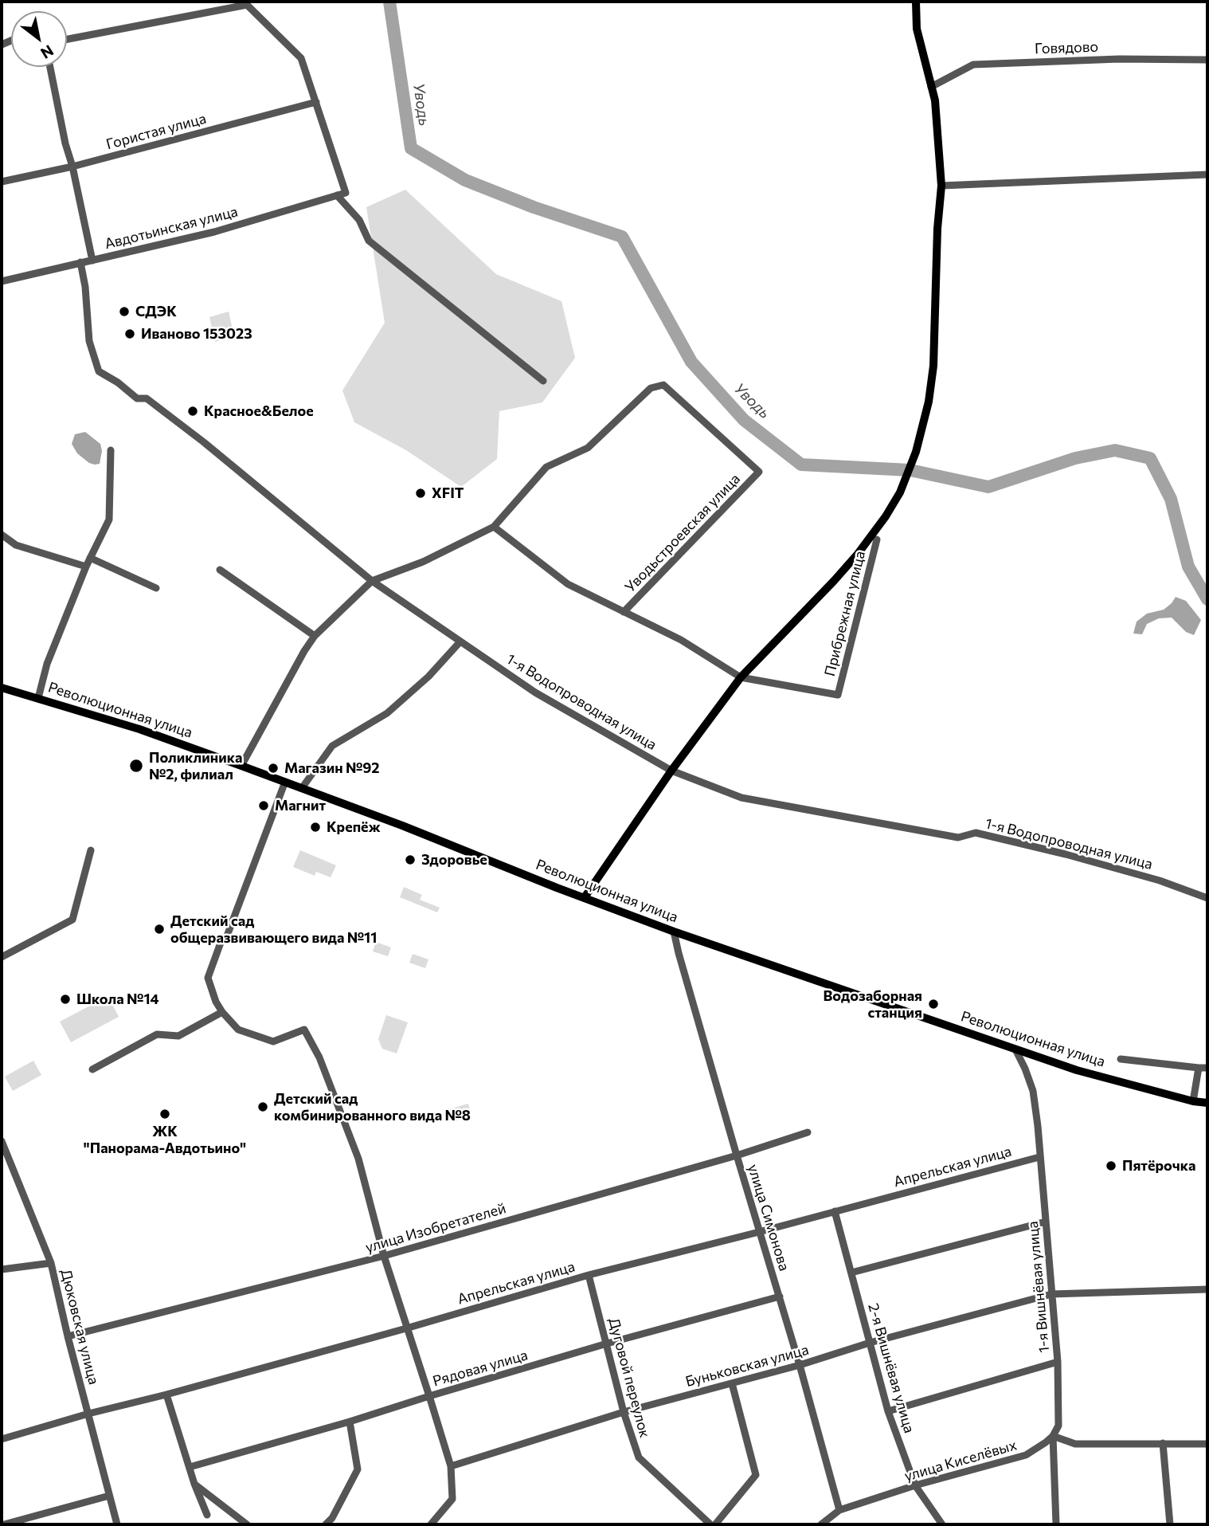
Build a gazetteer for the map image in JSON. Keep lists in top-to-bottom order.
{
  "streets": {
    "main road": ["Революционная улица"],
    "street": [
      "Говядово",
      "Гористая улица",
      "Авдотьинская улица",
      "Уводьстроевская улица",
      "Прибрежная улица",
      "1-я Водопроводная улица",
      "Апрельская улица",
      "улица Симонова",
      "улица Изобретателей",
      "1-я Вишнёвая улица",
      "Дюковская улица",
      "Буньковская улица",
      "Рядовая улица",
      "2-я Вишнёвая улица",
      "Дуговой переулок",
      "улица Киселёвых"
    ]
  },
  "crossings": [
    ["Гористая улица", "Авдотьинская улица"],
    ["Авдотьинская улица", "1-я Водопроводная улица"],
    ["Революционная улица", "улица Симонова"],
    ["Революционная улица", "1-я Вишнёвая улица"],
    ["Апрельская улица", "улица Симонова"],
    ["Апрельская улица", "1-я Вишнёвая улица"],
    ["Апрельская улица", "Дюковская улица"],
    ["Апрельская улица", "2-я Вишнёвая улица"],
    ["Апрельская улица", "Дуговой переулок"],
    ["улица Симонова", "улица Изобретателей"],
    ["улица Симонова", "Буньковская улица"],
    ["улица Симонова", "Рядовая улица"],
    ["улица Симонова", "улица Киселёвых"],
    ["улица Изобретателей", "Дюковская улица"],
    ["1-я Вишнёвая улица", "Буньковская улица"],
    ["1-я Вишнёвая улица", "улица Киселёвых"],
    ["Буньковская улица", "2-я Вишнёвая улица"],
    ["Буньковская улица", "Дуговой переулок"],
    ["Рядовая улица", "Дуговой переулок"],
    ["2-я Вишнёвая улица", "улица Киселёвых"]
  ],
  "water": ["Уводь"],
  "places": [
    "СДЭК",
    "Иваново 153023",
    "Красное&Белое",
    "XFIT",
    "Поликлиника №2, филиал",
    "Магазин №92",
    "Магнит",
    "Крепёж",
    "Здоровье",
    "Детский сад общеразвивающего вида №11",
    "Школа №14",
    "Водозаборная станция",
    "Детский сад комбинированного вида №8",
    "ЖК \"Панорама-Авдотьино\"",
    "Пятёрочка"
  ],
  "north": "bottom right"
}
